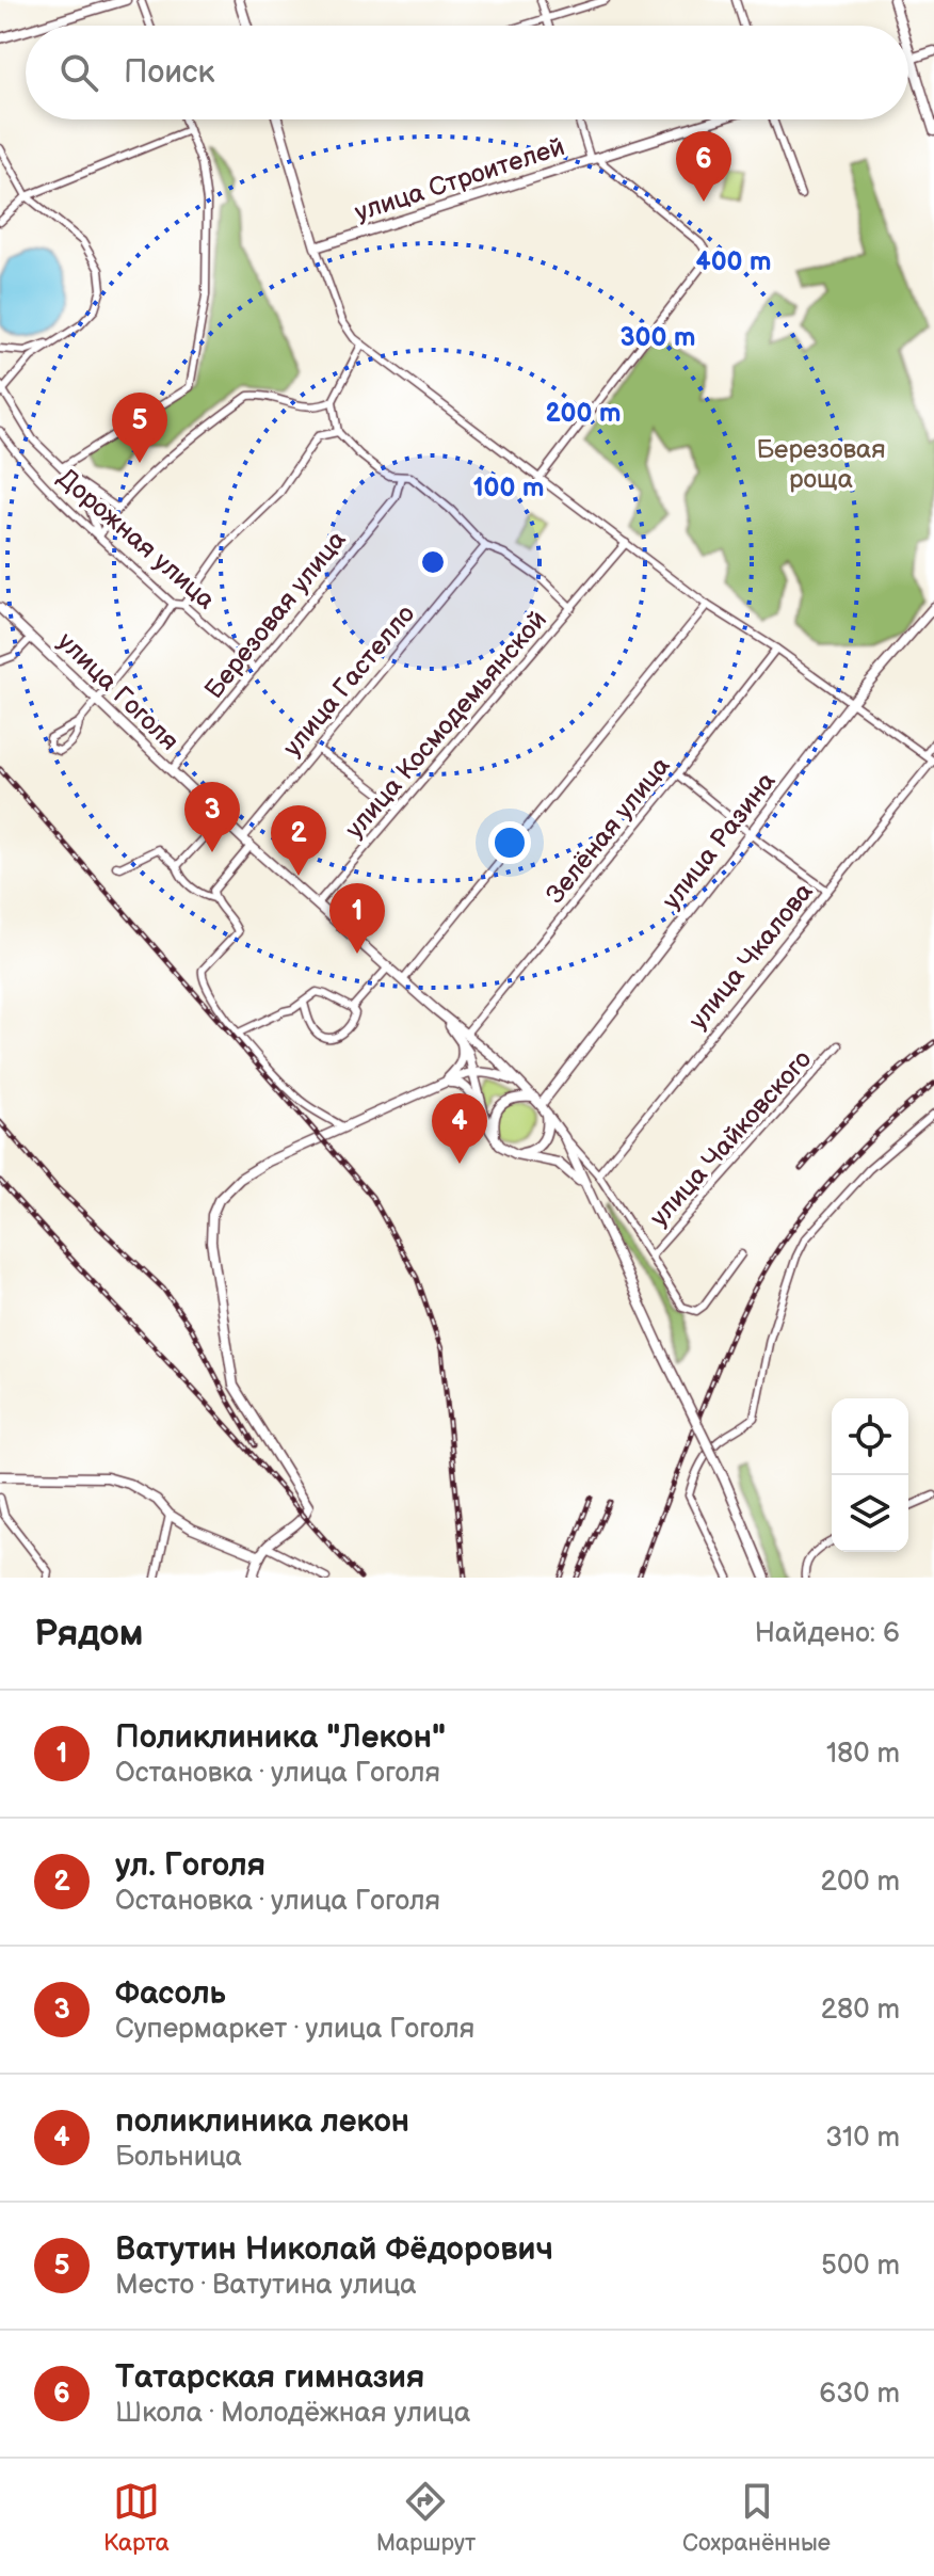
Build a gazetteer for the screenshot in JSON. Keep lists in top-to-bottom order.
{
  "streets": {
    "street": [
      "улица Строителей",
      "Дорожная улица",
      "Березовая улица",
      "улица Гастелло",
      "улица Гоголя",
      "улица Космодемьянской",
      "Зелёная улица",
      "улица Разина",
      "улица Чкалова",
      "улица Чайковского"
    ]
  },
  "crossings": [
    ["Дорожная улица", "Березовая улица"],
    ["Березовая улица", "улица Гоголя"],
    ["улица Гастелло", "улица Гоголя"],
    ["улица Гоголя", "улица Космодемьянской"],
    ["улица Гоголя", "Зелёная улица"]
  ],
  "parks": ["Березовая роща"],
  "page": {
    "search": "Поиск",
    "pins": [
      "6",
      "5",
      "3",
      "2",
      "1",
      "4"
    ],
    "heading": ["Рядом", "Найдено: 6"],
    "list": [
      {
        "mark": "1",
        "name": "Поликлиника \"Лекон\"",
        "note": "Остановка · улица Гоголя",
        "value": "180 m"
      },
      {
        "mark": "2",
        "name": "ул. Гоголя",
        "note": "Остановка · улица Гоголя",
        "value": "200 m"
      },
      {
        "mark": "3",
        "name": "Фасоль",
        "note": "Супермаркет · улица Гоголя",
        "value": "280 m"
      },
      {
        "mark": "4",
        "name": "поликлиника лекон",
        "note": "Больница",
        "value": "310 m"
      },
      {
        "mark": "5",
        "name": "Ватутин Николай Фёдорович",
        "note": "Место · Ватутина улица",
        "value": "500 m"
      },
      {
        "mark": "6",
        "name": "Татарская гимназия",
        "note": "Школа · Молодёжная улица",
        "value": "630 m"
      }
    ],
    "nav": ["Карта", "Маршрут", "Сохранённые"]
  },
  "rings": [
    "400 m",
    "300 m",
    "200 m",
    "100 m"
  ]
}
